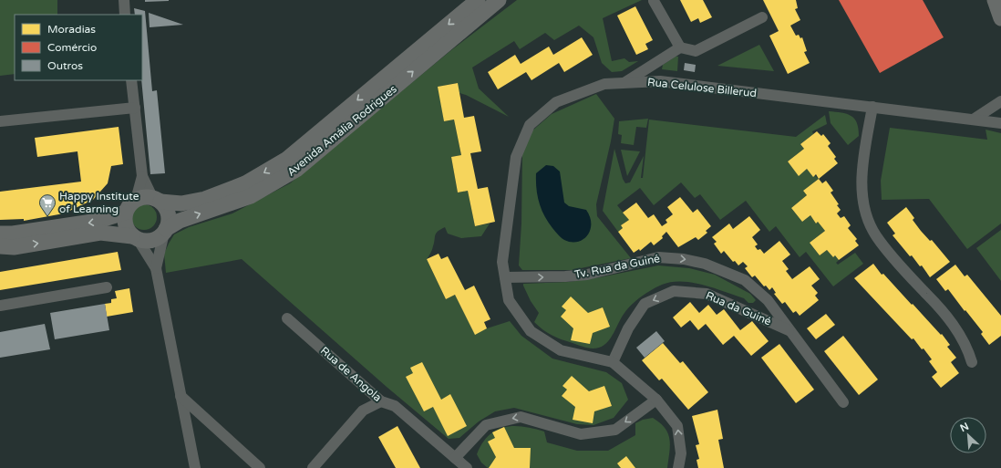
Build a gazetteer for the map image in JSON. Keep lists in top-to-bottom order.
{
  "streets": {
    "main road": ["Avenida Amália Rodrigues"],
    "street": [
      "Rua Celulose Billerud",
      "Tv. Rua da Guiné",
      "Rua da Guiné",
      "Rua de Angola"
    ]
  },
  "crossings": [
    ["Rua Celulose Billerud", "Tv. Rua da Guiné"],
    ["Rua Celulose Billerud", "Rua da Guiné"],
    ["Tv. Rua da Guiné", "Rua da Guiné"]
  ],
  "one_way": ["Tv. Rua da Guiné", "Rua da Guiné"],
  "places": {
    "supermarket": ["Happy Institute of Learning"]
  },
  "legend": ["Moradias", "Comércio", "Outros"],
  "north": "top left"
}
